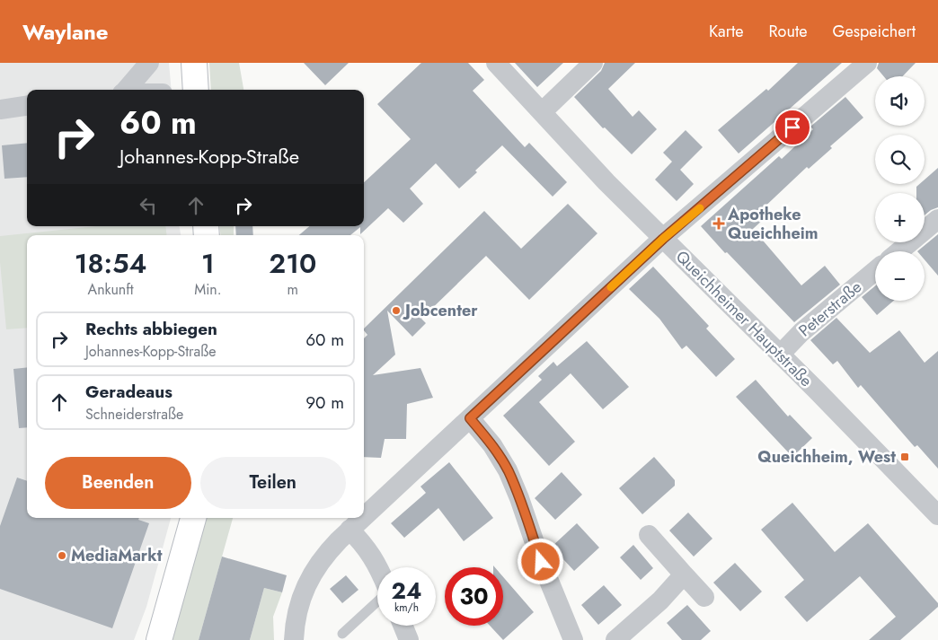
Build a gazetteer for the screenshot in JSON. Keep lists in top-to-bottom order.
{
  "streets": {
    "street": ["Peterstraße", "Queichheimer Hauptstraße"]
  },
  "crossings": [
    ["Peterstraße", "Queichheimer Hauptstraße"]
  ],
  "places": {
    "health": ["Apotheke Queichheim"],
    "other": ["Jobcenter", "MediaMarkt"],
    "transit": ["Queichheim, West"]
  },
  "page": {
    "header": "Waylane",
    "nav": ["Karte", "Route", "Gespeichert"],
    "map_buttons": ["+", "−"],
    "turn": ["60 m", "Johannes-Kopp-Straße"],
    "eta": [
      "18:54",
      "Ankunft",
      "1",
      "Min.",
      "210",
      "m"
    ],
    "list": [
      {
        "name": "Rechts abbiegen",
        "note": "Johannes-Kopp-Straße",
        "value": "60 m"
      },
      {
        "name": "Geradeaus",
        "note": "Schneiderstraße",
        "value": "90 m"
      }
    ],
    "buttons": ["Beenden", "Teilen"],
    "speed": "24 km/h",
    "limit": "30"
  }
}
